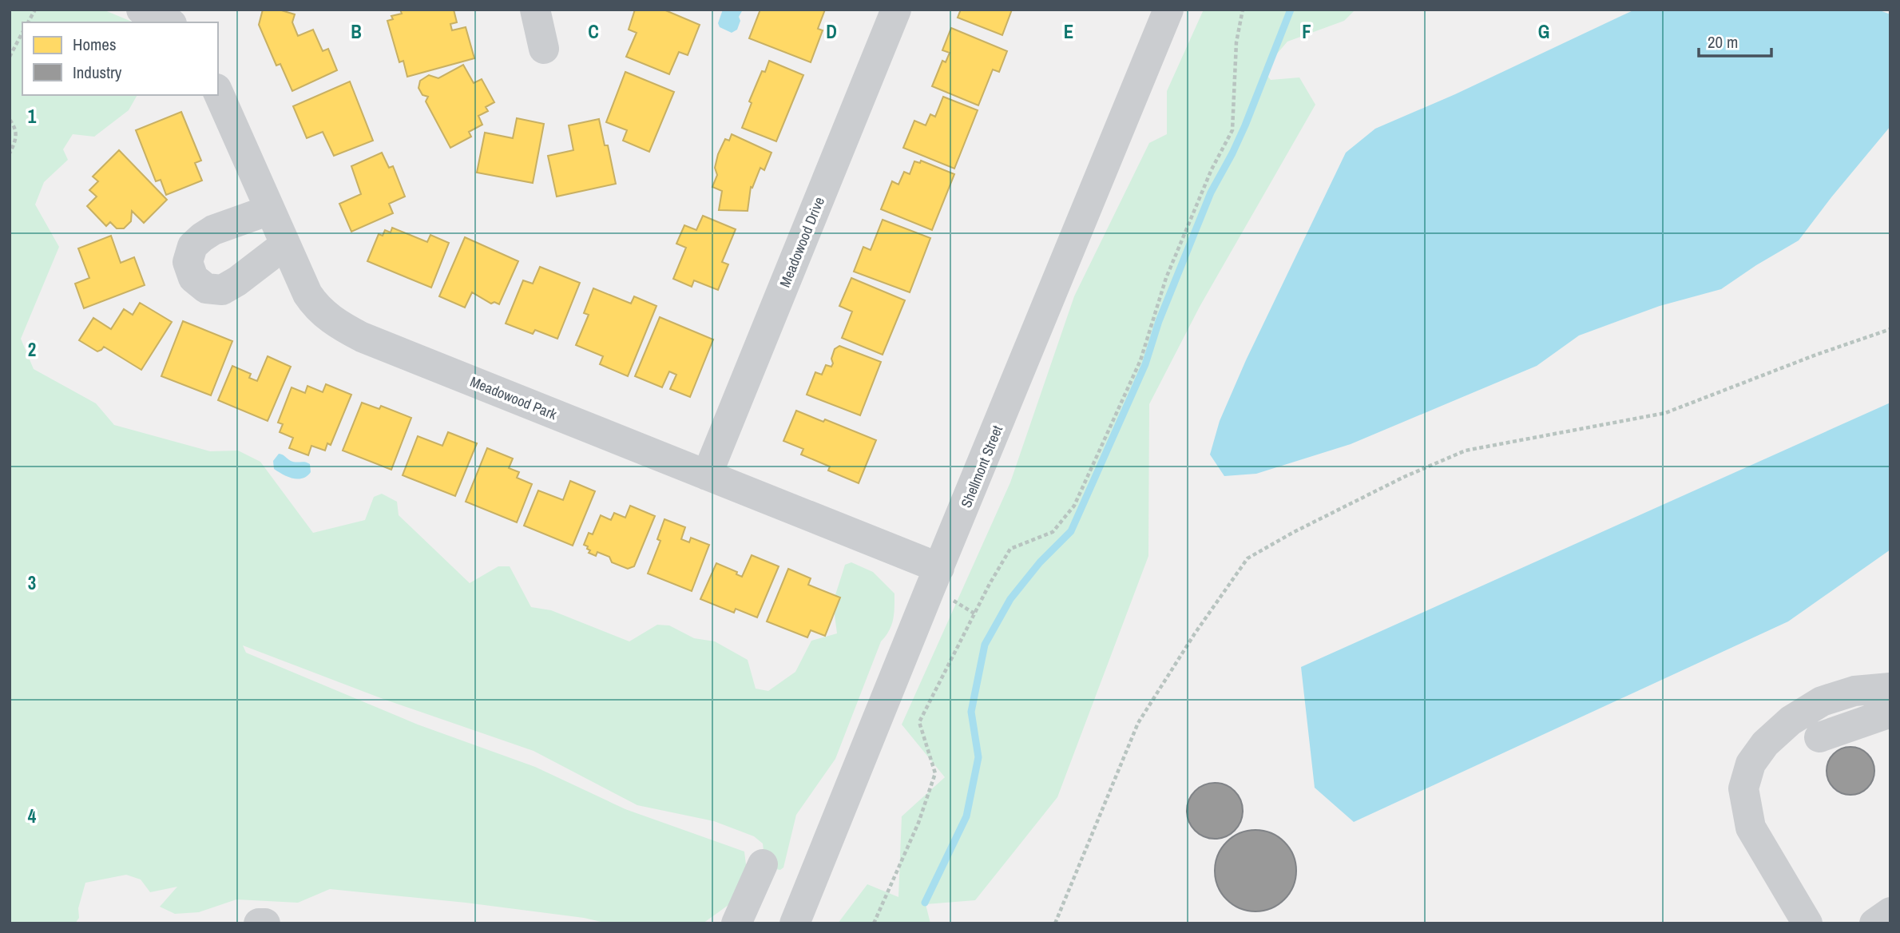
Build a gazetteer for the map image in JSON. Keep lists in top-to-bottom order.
{
  "streets": {
    "street": ["Meadowood Drive", "Meadowood Park", "Shellmont Street"]
  },
  "crossings": [
    ["Meadowood Drive", "Meadowood Park"],
    ["Meadowood Park", "Shellmont Street"]
  ],
  "legend": ["Homes", "Industry"],
  "scale_bar": "20 m",
  "grid": {
    "columns": [
      "B",
      "C",
      "D",
      "E",
      "F",
      "G"
    ],
    "rows": [
      "1",
      "2",
      "3",
      "4"
    ]
  }
}
